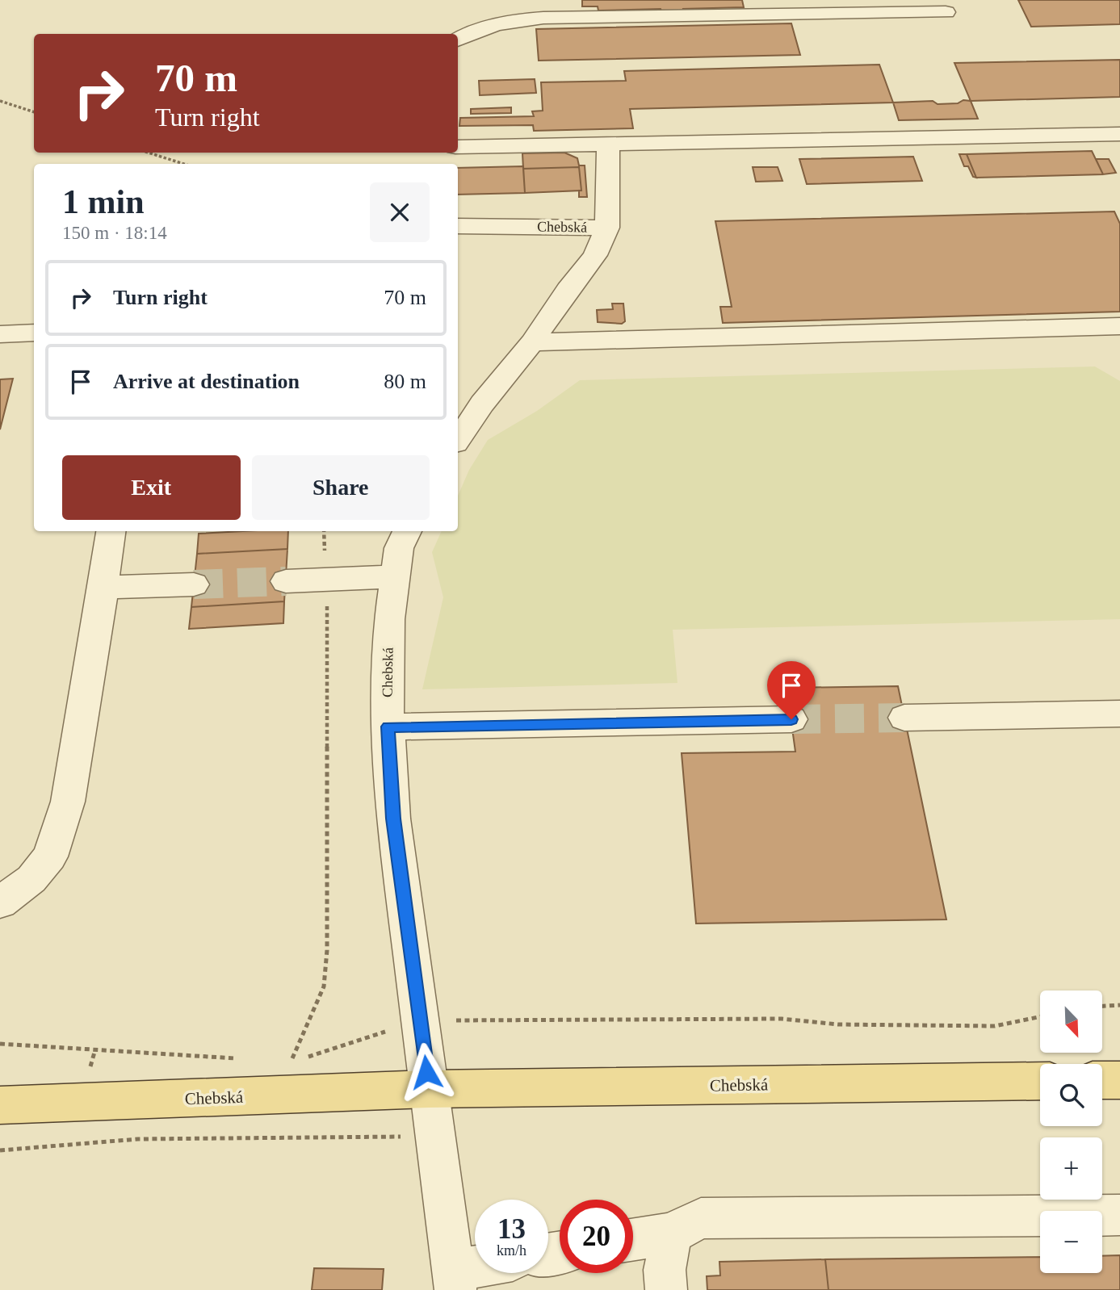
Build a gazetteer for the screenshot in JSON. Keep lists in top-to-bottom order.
{
  "streets": {
    "main road": ["Chebská"]
  },
  "north": "bottom right",
  "page": {
    "turn": ["70 m", "Turn right"],
    "heading": ["1 min", "150 m · 18:14"],
    "list": [
      {
        "name": "Turn right",
        "value": "70 m"
      },
      {
        "name": "Arrive at destination",
        "value": "80 m"
      }
    ],
    "buttons": ["Exit", "Share"],
    "map_buttons": ["+", "−"],
    "speed": "13 km/h",
    "limit": "20"
  }
}
